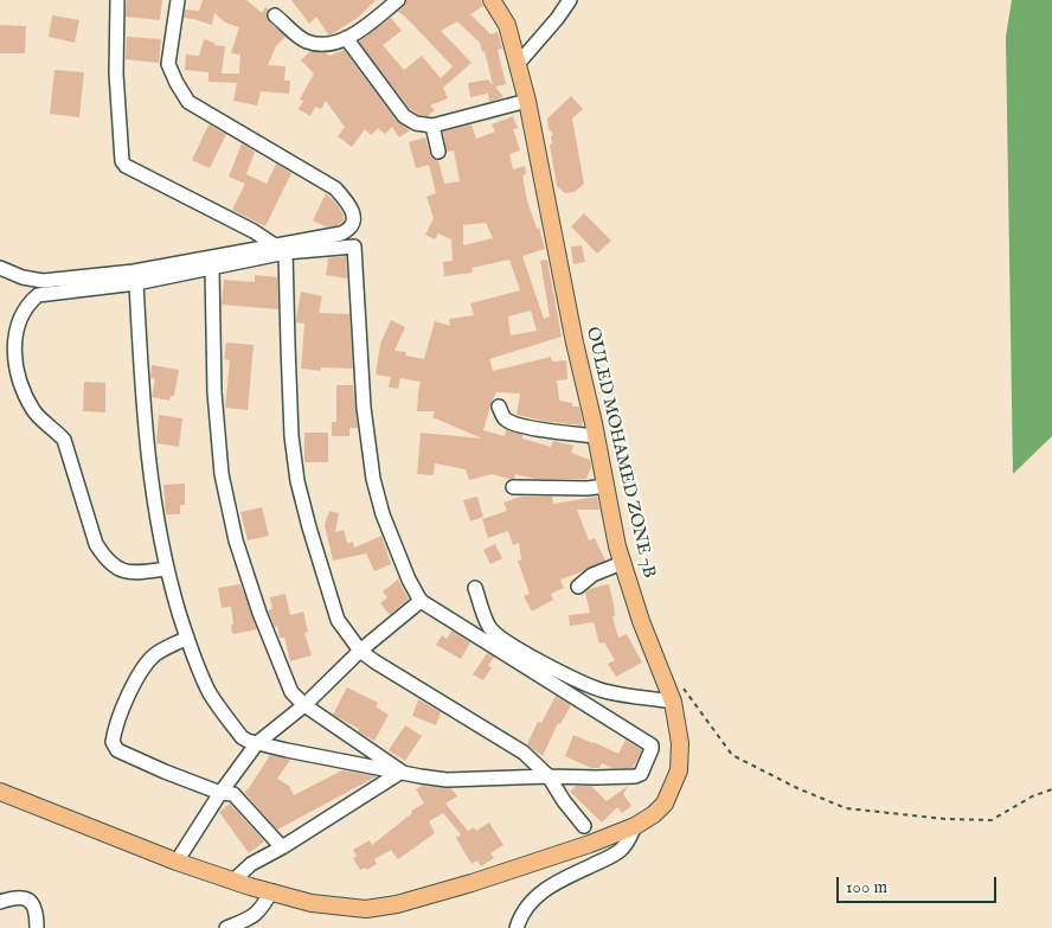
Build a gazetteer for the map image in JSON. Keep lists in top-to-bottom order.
{
  "streets": {
    "main road": ["OULED MOHAMED ZONE 7B"]
  },
  "scale_bar": "100 m"
}
